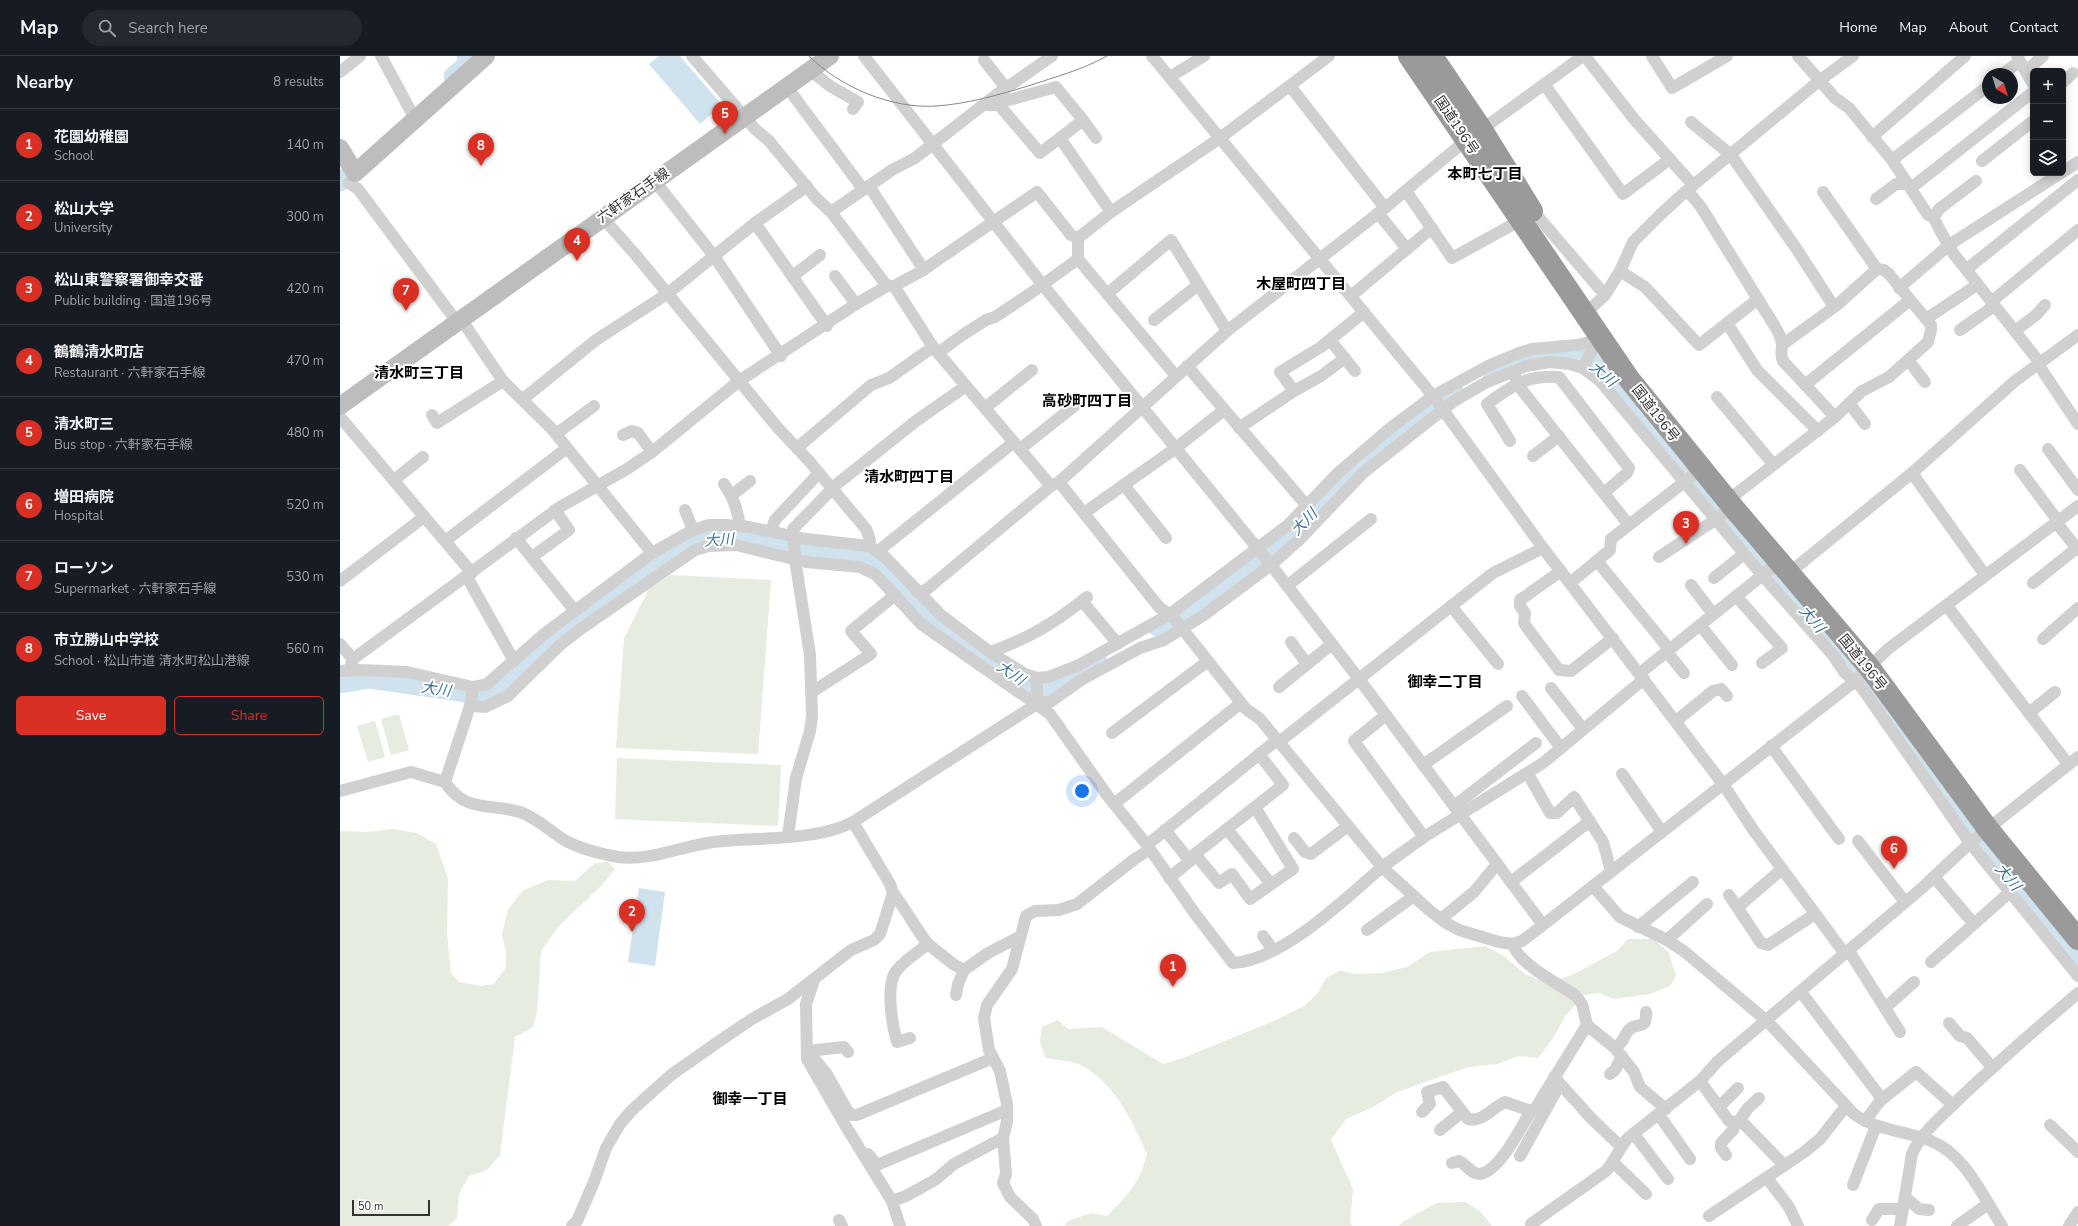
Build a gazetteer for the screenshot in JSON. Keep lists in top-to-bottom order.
{
  "streets": {
    "highway": ["国道196号"],
    "main road": ["六軒家石手線"]
  },
  "districts": [
    "本町七丁目",
    "木屋町四丁目",
    "清水町三丁目",
    "高砂町四丁目",
    "清水町四丁目",
    "御幸二丁目",
    "御幸一丁目"
  ],
  "water": ["大川"],
  "scale_bar": "50 m",
  "north": "bottom right",
  "page": {
    "header": "Map",
    "search": "Search here",
    "nav": [
      "Home",
      "Map",
      "About",
      "Contact"
    ],
    "heading": ["Nearby", "8 results"],
    "map_buttons": ["+", "−"],
    "pins": [
      "5",
      "8",
      "4",
      "7",
      "3",
      "6",
      "2",
      "1"
    ],
    "list": [
      {
        "mark": "1",
        "name": "花園幼稚園",
        "note": "School",
        "value": "140 m"
      },
      {
        "mark": "2",
        "name": "松山大学",
        "note": "University",
        "value": "300 m"
      },
      {
        "mark": "3",
        "name": "松山東警察署御幸交番",
        "note": "Public building · 国道196号",
        "value": "420 m"
      },
      {
        "mark": "4",
        "name": "鶴鶴清水町店",
        "note": "Restaurant · 六軒家石手線",
        "value": "470 m"
      },
      {
        "mark": "5",
        "name": "清水町三",
        "note": "Bus stop · 六軒家石手線",
        "value": "480 m"
      },
      {
        "mark": "6",
        "name": "増田病院",
        "note": "Hospital",
        "value": "520 m"
      },
      {
        "mark": "7",
        "name": "ローソン",
        "note": "Supermarket · 六軒家石手線",
        "value": "530 m"
      },
      {
        "mark": "8",
        "name": "市立勝山中学校",
        "note": "School · 松山市道 清水町松山港線",
        "value": "560 m"
      }
    ],
    "buttons": ["Save", "Share"],
    "scale": "50 m"
  }
}
